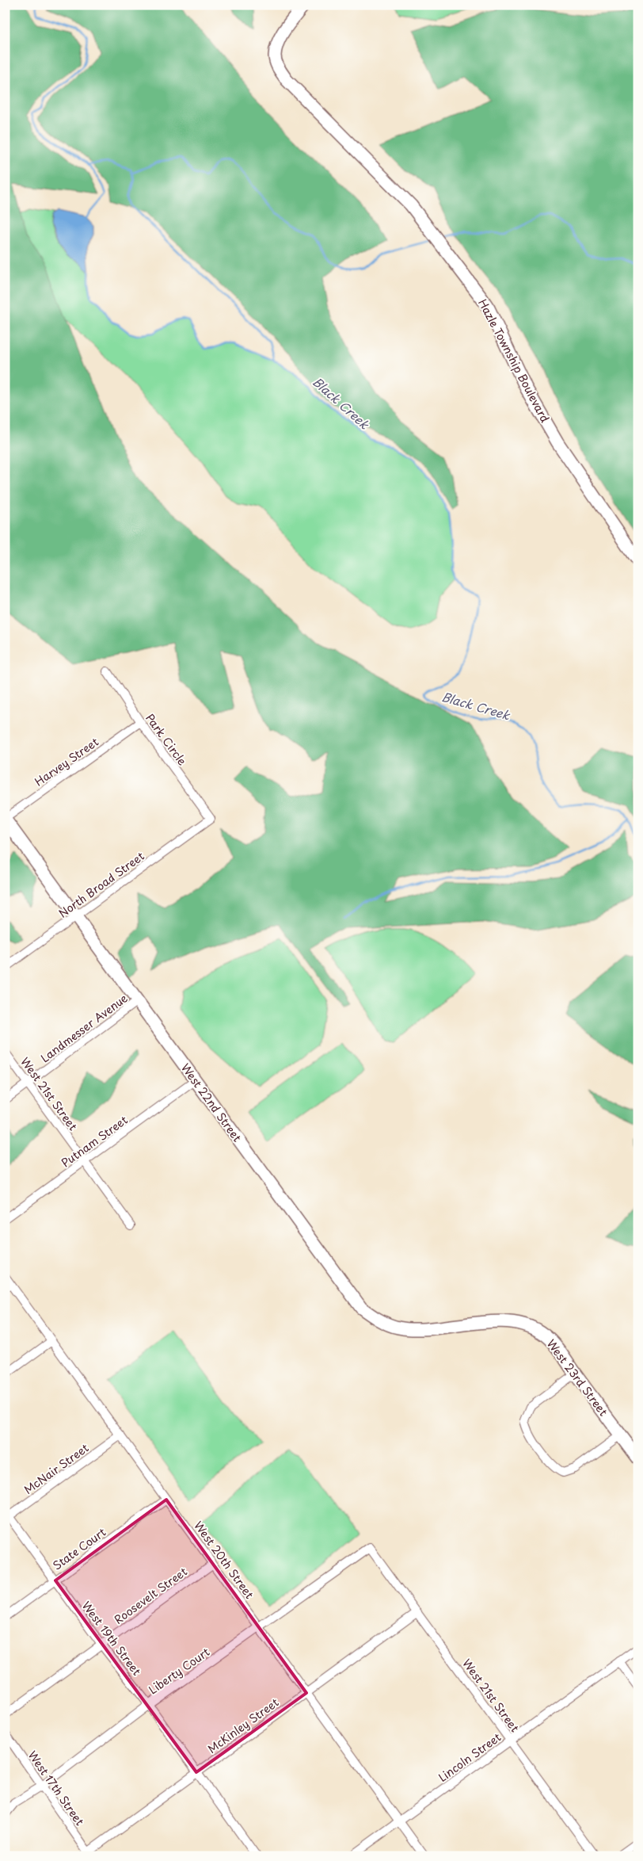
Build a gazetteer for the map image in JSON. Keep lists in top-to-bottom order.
{
  "streets": {
    "street": [
      "Hazle Township Boulevard",
      "Park Circle",
      "Harvey Street",
      "North Broad Street",
      "Landmesser Avenue",
      "West 21st Street",
      "West 22nd Street",
      "Putnam Street",
      "West 23rd Street",
      "McNair Street",
      "State Court",
      "West 20th Street",
      "Roosevelt Street",
      "West 19th Street",
      "Liberty Court",
      "McKinley Street",
      "Lincoln Street",
      "West 17th Street"
    ]
  },
  "crossings": [
    ["Park Circle", "Harvey Street"],
    ["Park Circle", "North Broad Street"],
    ["Harvey Street", "West 22nd Street"],
    ["North Broad Street", "West 22nd Street"],
    ["Landmesser Avenue", "West 21st Street"],
    ["Landmesser Avenue", "West 22nd Street"],
    ["West 21st Street", "Putnam Street"],
    ["West 21st Street", "Liberty Court"],
    ["West 21st Street", "McKinley Street"],
    ["West 21st Street", "Lincoln Street"],
    ["West 22nd Street", "Putnam Street"],
    ["West 22nd Street", "West 23rd Street"],
    ["McNair Street", "West 20th Street"],
    ["McNair Street", "West 19th Street"],
    ["State Court", "West 20th Street"],
    ["State Court", "West 19th Street"],
    ["West 20th Street", "Roosevelt Street"],
    ["West 20th Street", "Liberty Court"],
    ["West 20th Street", "McKinley Street"],
    ["West 20th Street", "Lincoln Street"],
    ["Roosevelt Street", "West 19th Street"],
    ["West 19th Street", "Liberty Court"],
    ["West 19th Street", "McKinley Street"],
    ["Liberty Court", "West 17th Street"],
    ["McKinley Street", "West 17th Street"]
  ],
  "water": ["Black Creek"]
}
